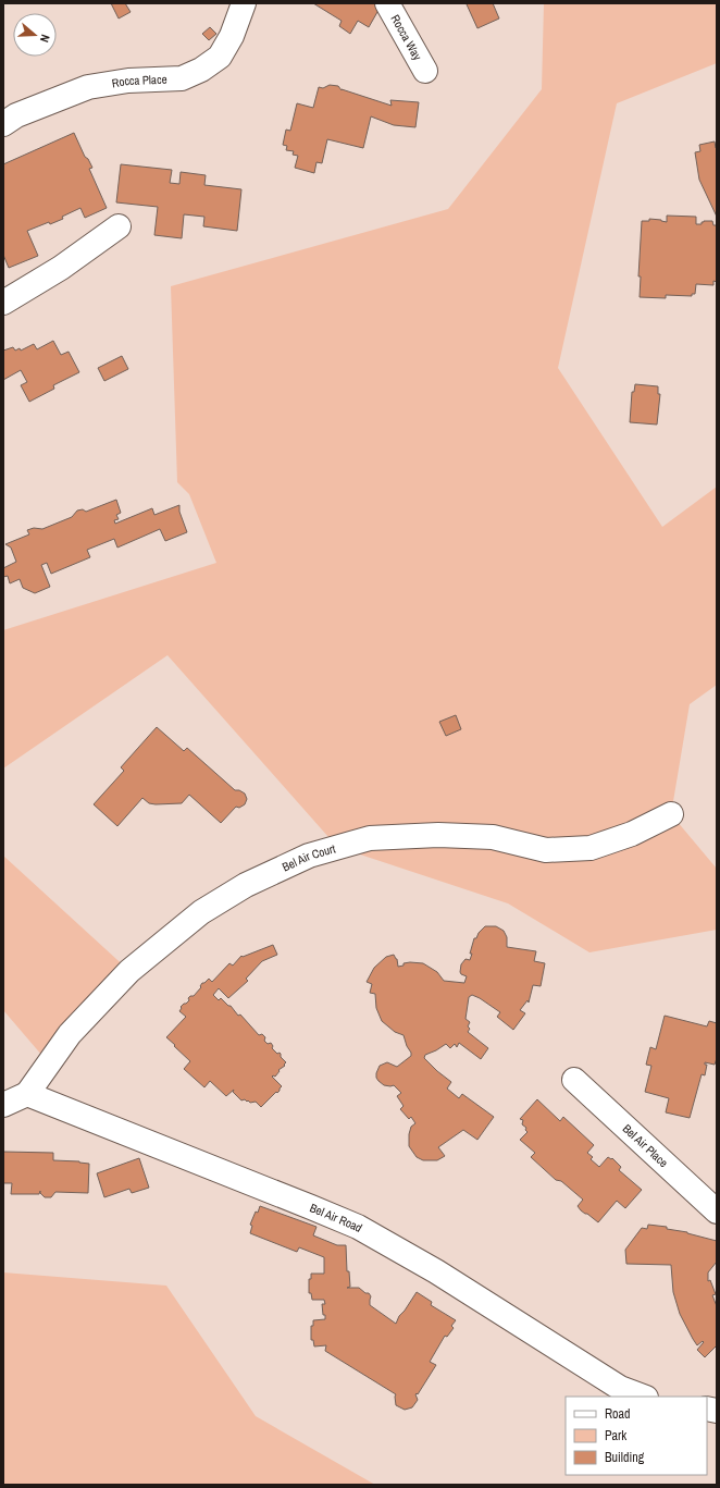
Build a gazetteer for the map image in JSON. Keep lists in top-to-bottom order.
{
  "streets": {
    "street": [
      "Rocca Way",
      "Rocca Place",
      "Bel Air Court",
      "Bel Air Place",
      "Bel Air Road"
    ]
  },
  "crossings": [
    ["Bel Air Court", "Bel Air Road"]
  ],
  "legend": ["Road", "Park", "Building"],
  "north": "right"
}
